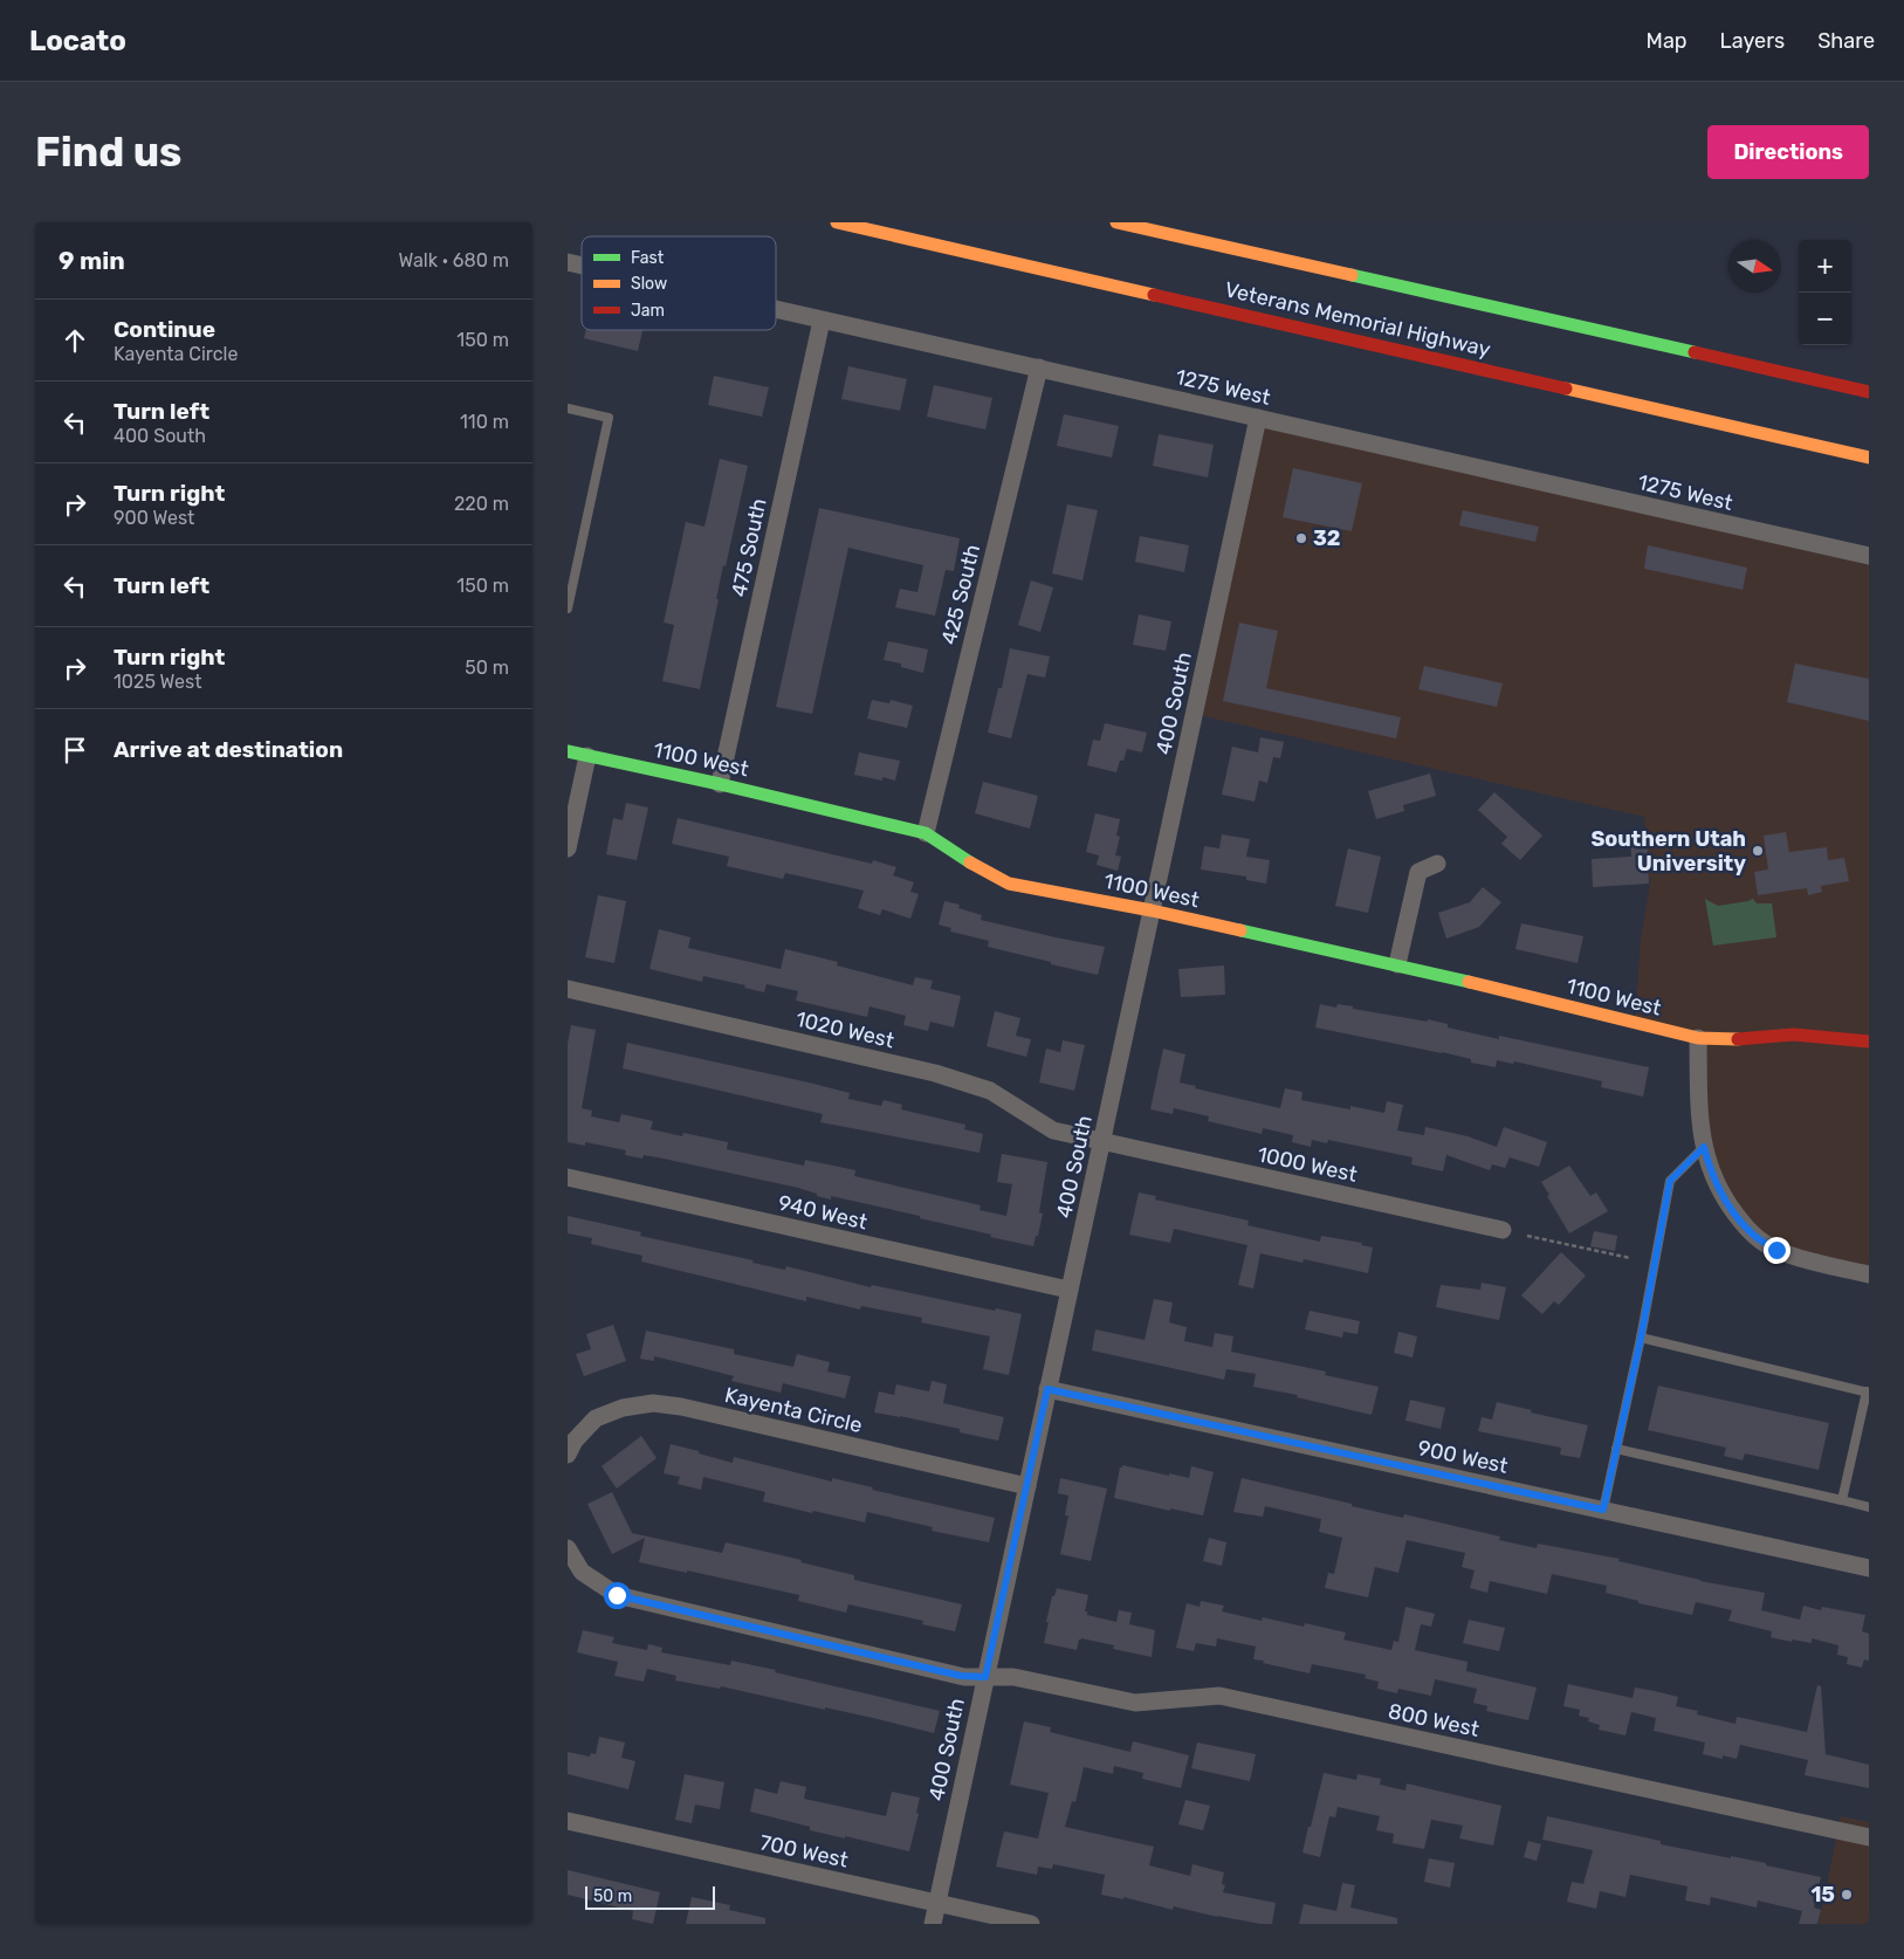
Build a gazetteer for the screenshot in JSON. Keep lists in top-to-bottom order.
{
  "streets": {
    "main road": ["Veterans Memorial Highway", "1100 West"],
    "street": [
      "1275 West",
      "475 South",
      "425 South",
      "400 South",
      "1020 West",
      "1000 West",
      "940 West",
      "Kayenta Circle",
      "900 West",
      "800 West",
      "700 West"
    ]
  },
  "crossings": [
    ["1275 West", "475 South"],
    ["1275 West", "425 South"],
    ["1275 West", "400 South"],
    ["475 South", "1100 West"],
    ["425 South", "1100 West"],
    ["400 South", "1100 West"],
    ["400 South", "1020 West"],
    ["400 South", "1000 West"],
    ["400 South", "940 West"],
    ["400 South", "Kayenta Circle"],
    ["400 South", "900 West"],
    ["400 South", "800 West"],
    ["400 South", "700 West"],
    ["1020 West", "1000 West"]
  ],
  "places": ["32", "Southern Utah University", "15"],
  "legend": ["Fast", "Slow", "Jam"],
  "scale_bar": "50 m",
  "north": "right",
  "page": {
    "header": "Locato",
    "nav": ["Map", "Layers", "Share"],
    "buttons": "Directions",
    "title": "Find us",
    "heading": ["9 min", "Walk · 680 m"],
    "map_buttons": ["+", "−"],
    "list": [
      ["Continue", "Kayenta Circle", "150 m"],
      ["Turn left", "400 South", "110 m"],
      ["Turn right", "900 West", "220 m"],
      ["Turn left", "150 m"],
      ["Turn right", "1025 West", "50 m"],
      "Arrive at destination"
    ],
    "scale": "50 m"
  }
}
